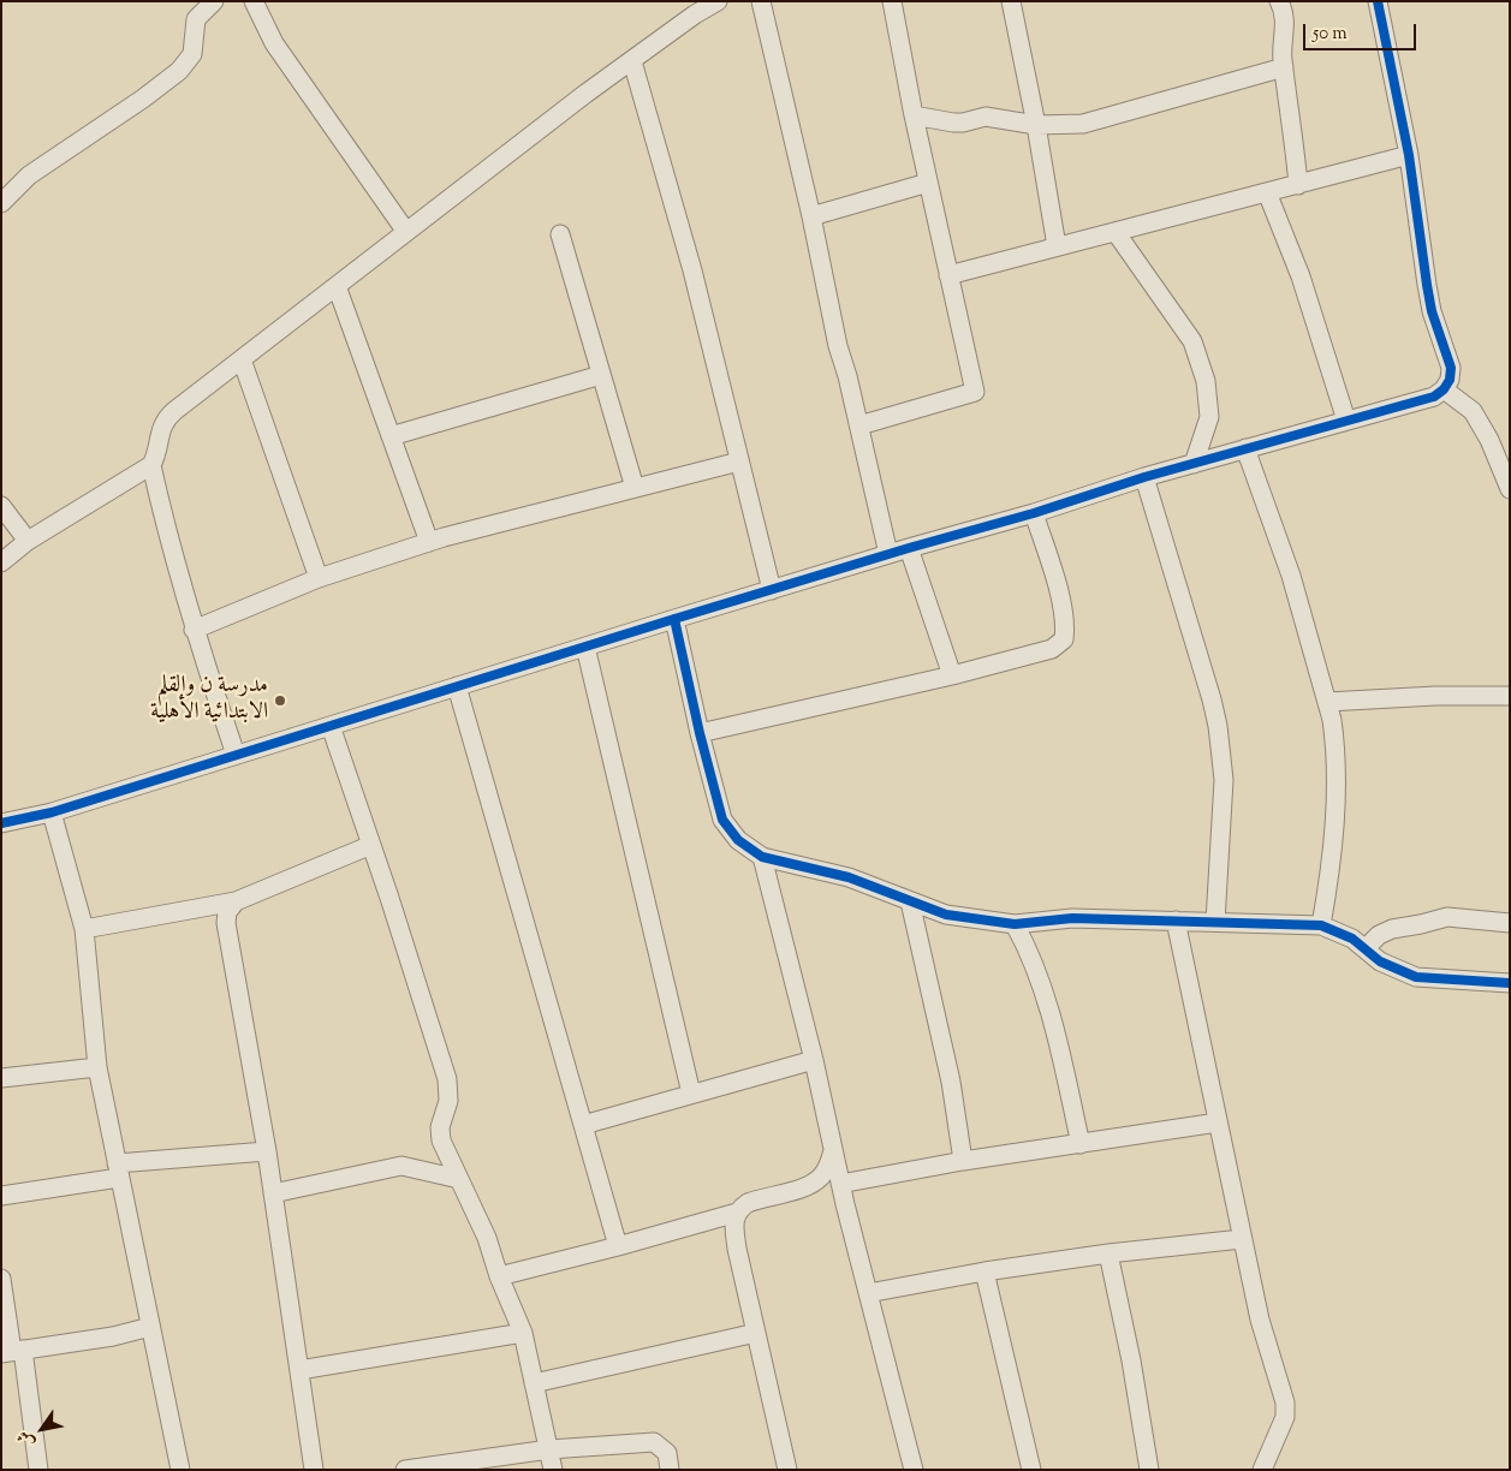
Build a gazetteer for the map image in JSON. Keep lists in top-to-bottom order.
{
  "places": ["مدرسة ن والقلم الابتدائية الأهلية"],
  "scale_bar": "50 m",
  "north": "bottom left"
}
